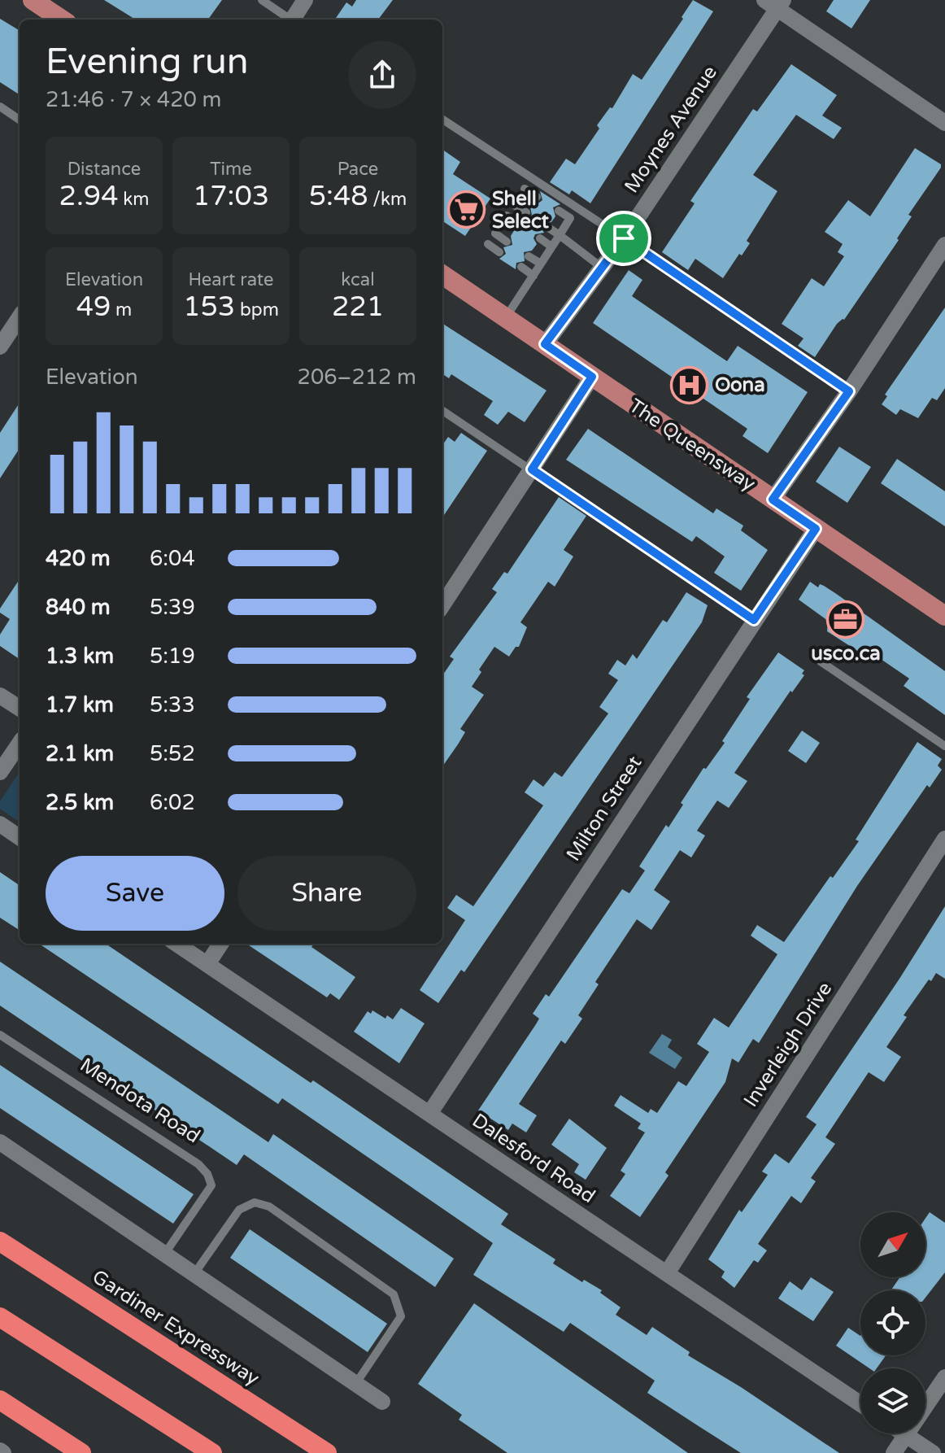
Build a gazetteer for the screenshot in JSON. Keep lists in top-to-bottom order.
{
  "streets": {
    "highway": ["Gardiner Expressway"],
    "main road": ["The Queensway"],
    "street": [
      "Moynes Avenue",
      "Milton Street",
      "Inverleigh Drive",
      "Dalesford Road"
    ],
    "lane": ["Mendota Road"]
  },
  "crossings": [
    ["Moynes Avenue", "The Queensway"],
    ["The Queensway", "Milton Street"],
    ["Milton Street", "Dalesford Road"],
    ["Inverleigh Drive", "Dalesford Road"]
  ],
  "places": {
    "supermarket": ["Shell Select"],
    "hospital": ["Oona"],
    "office": ["usco.ca"]
  },
  "north": "top right",
  "page": {
    "heading": ["Evening run", "21:46 · 7 × 420 m"],
    "stats": [
      ["Distance", "2.94 km"],
      ["Time", "17:03"],
      ["Pace", "5:48 /km"],
      ["Elevation", "49 m"],
      ["Heart rate", "153 bpm"],
      ["kcal", "221"]
    ],
    "chart": ["Elevation", "206–212 m"],
    "list": [
      {
        "name": "420 m",
        "note": "6:04"
      },
      {
        "name": "840 m",
        "note": "5:39"
      },
      {
        "name": "1.3 km",
        "note": "5:19"
      },
      {
        "name": "1.7 km",
        "note": "5:33"
      },
      {
        "name": "2.1 km",
        "note": "5:52"
      },
      {
        "name": "2.5 km",
        "note": "6:02"
      }
    ],
    "buttons": ["Save", "Share"]
  }
}
